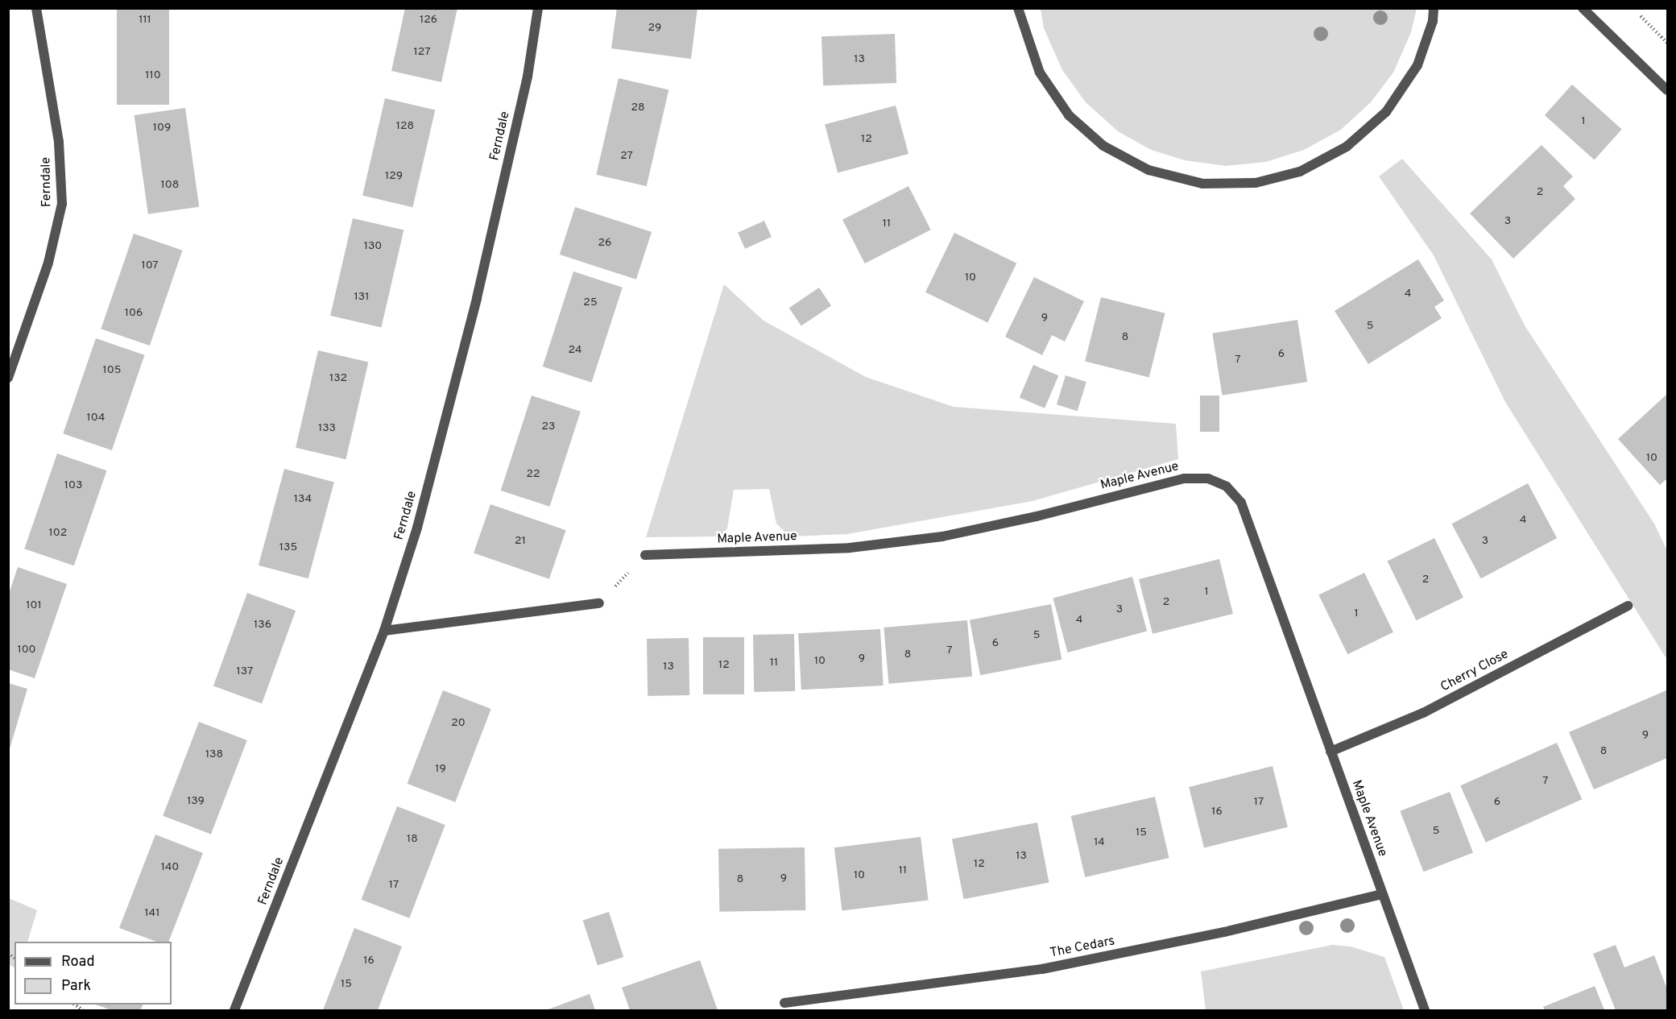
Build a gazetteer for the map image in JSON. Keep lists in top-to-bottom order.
{
  "streets": {
    "street": [
      "Ferndale",
      "Maple Avenue",
      "Cherry Close",
      "The Cedars"
    ]
  },
  "crossings": [
    ["Maple Avenue", "Cherry Close"],
    ["Maple Avenue", "The Cedars"]
  ],
  "house_numbers": [
    "111",
    "126",
    "29",
    "127",
    "13",
    "110",
    "28",
    "1",
    "128",
    "109",
    "12",
    "27",
    "129",
    "108",
    "2",
    "3",
    "11",
    "26",
    "130",
    "107",
    "10",
    "4",
    "131",
    "25",
    "106",
    "9",
    "5",
    "8",
    "24",
    "6",
    "7",
    "105",
    "132",
    "104",
    "23",
    "133",
    "10",
    "22",
    "103",
    "134",
    "4",
    "102",
    "21",
    "3",
    "135",
    "2",
    "1",
    "2",
    "101",
    "3",
    "1",
    "4",
    "136",
    "5",
    "6",
    "100",
    "7",
    "8",
    "9",
    "10",
    "11",
    "12",
    "13",
    "137",
    "20",
    "9",
    "8",
    "138",
    "19",
    "7",
    "139",
    "17",
    "6",
    "16",
    "5",
    "15",
    "18",
    "14",
    "13",
    "12",
    "140",
    "11",
    "10",
    "9",
    "8",
    "17",
    "141",
    "16",
    "15"
  ],
  "legend": ["Road", "Park"]
}
